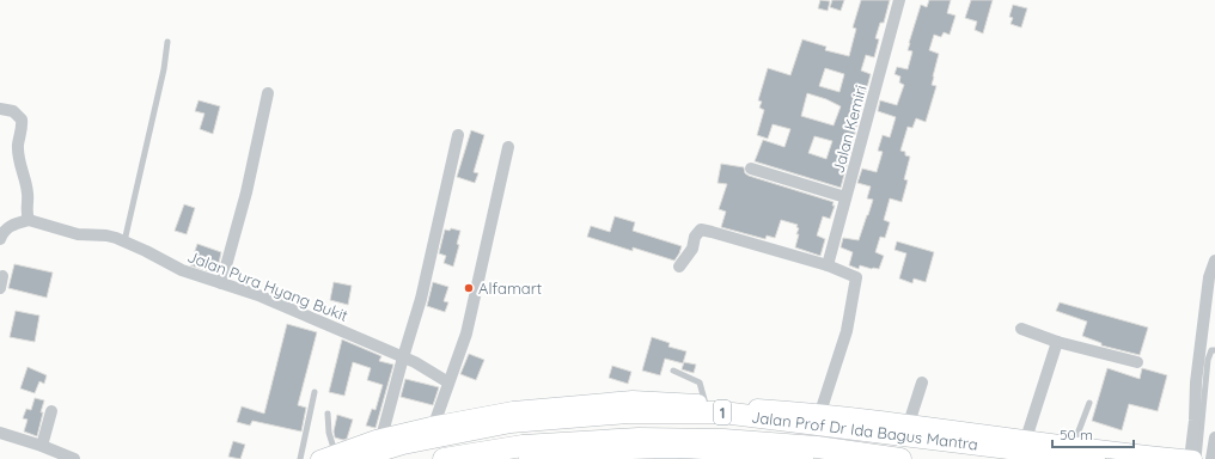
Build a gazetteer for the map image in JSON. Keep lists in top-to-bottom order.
{
  "streets": {
    "highway": ["1", "Jalan Prof Dr Ida Bagus Mantra"],
    "street": ["Jalan Kemiri", "Jalan Pura Hyang Bukit"]
  },
  "places": ["Alfamart"],
  "scale_bar": "50 m"
}
